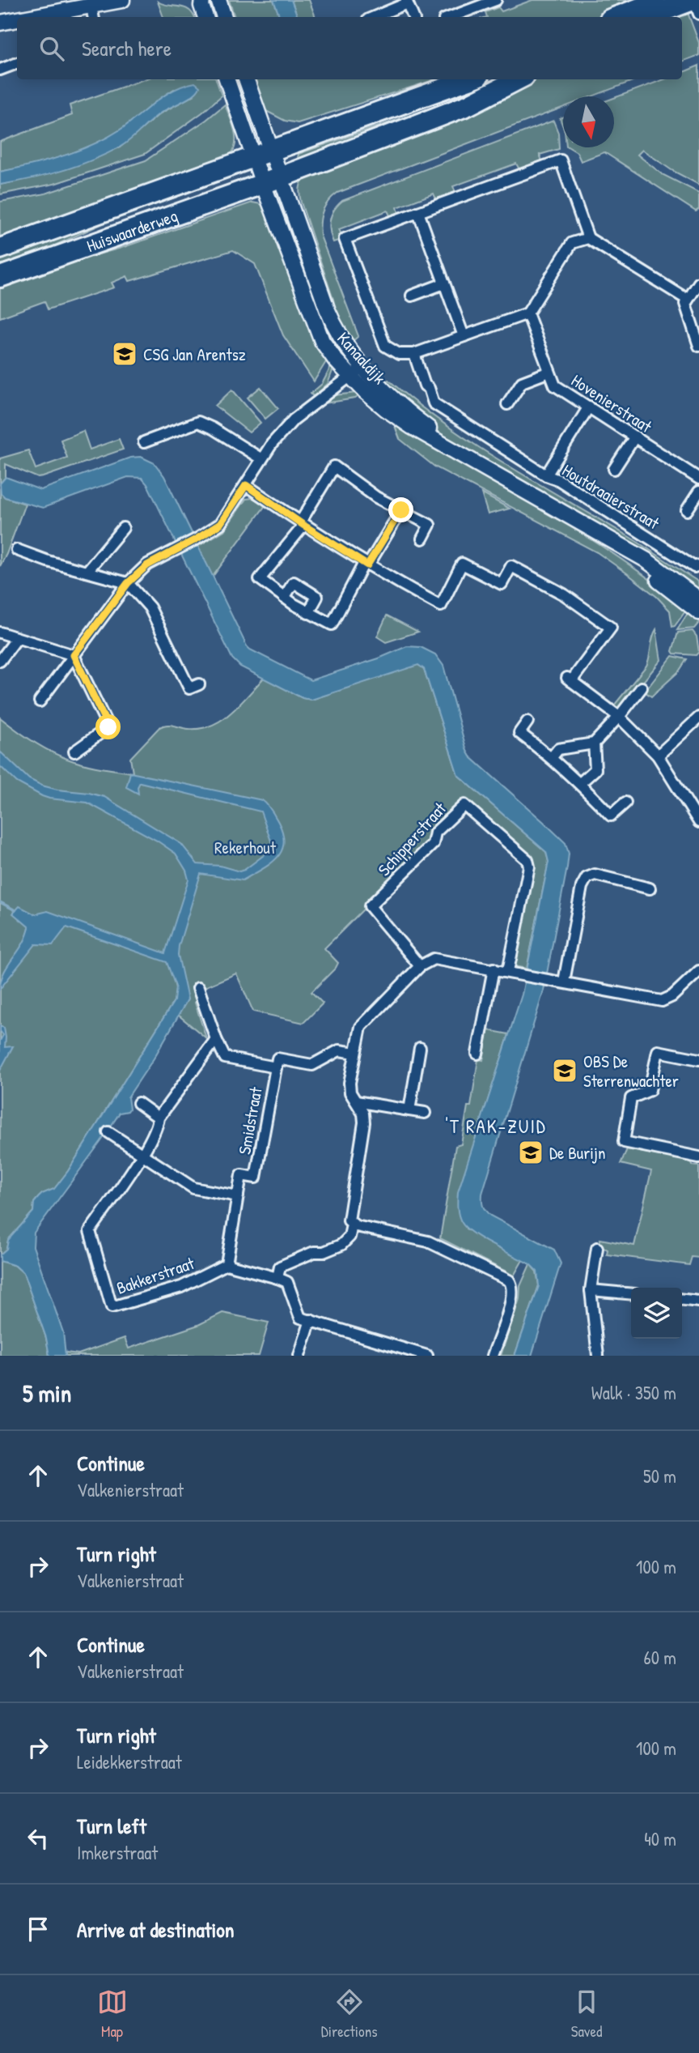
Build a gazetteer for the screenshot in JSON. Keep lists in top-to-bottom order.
{
  "streets": {
    "highway": ["Huiswaarderweg"],
    "street": [
      "Kanaaldijk",
      "Hovenierstraat",
      "Houtdraaierstraat",
      "Schipperstraat",
      "Smidstraat",
      "Bakkerstraat"
    ]
  },
  "crossings": [
    ["Huiswaarderweg", "Kanaaldijk"],
    ["Hovenierstraat", "Houtdraaierstraat"],
    ["Smidstraat", "Bakkerstraat"]
  ],
  "districts": ["'T RAK-ZUID"],
  "parks": ["Rekerhout"],
  "places": {
    "school or university": ["CSG Jan Arentsz", "OBS De Sterrenwachter", "De Burijn"]
  },
  "north": "bottom",
  "page": {
    "search": "Search here",
    "heading": ["5 min", "Walk · 350 m"],
    "list": [
      ["Continue", "Valkenierstraat", "50 m"],
      ["Turn right", "Valkenierstraat", "100 m"],
      ["Continue", "Valkenierstraat", "60 m"],
      ["Turn right", "Leidekkerstraat", "100 m"],
      ["Turn left", "Imkerstraat", "40 m"],
      "Arrive at destination"
    ],
    "nav": ["Map", "Directions", "Saved"]
  }
}
